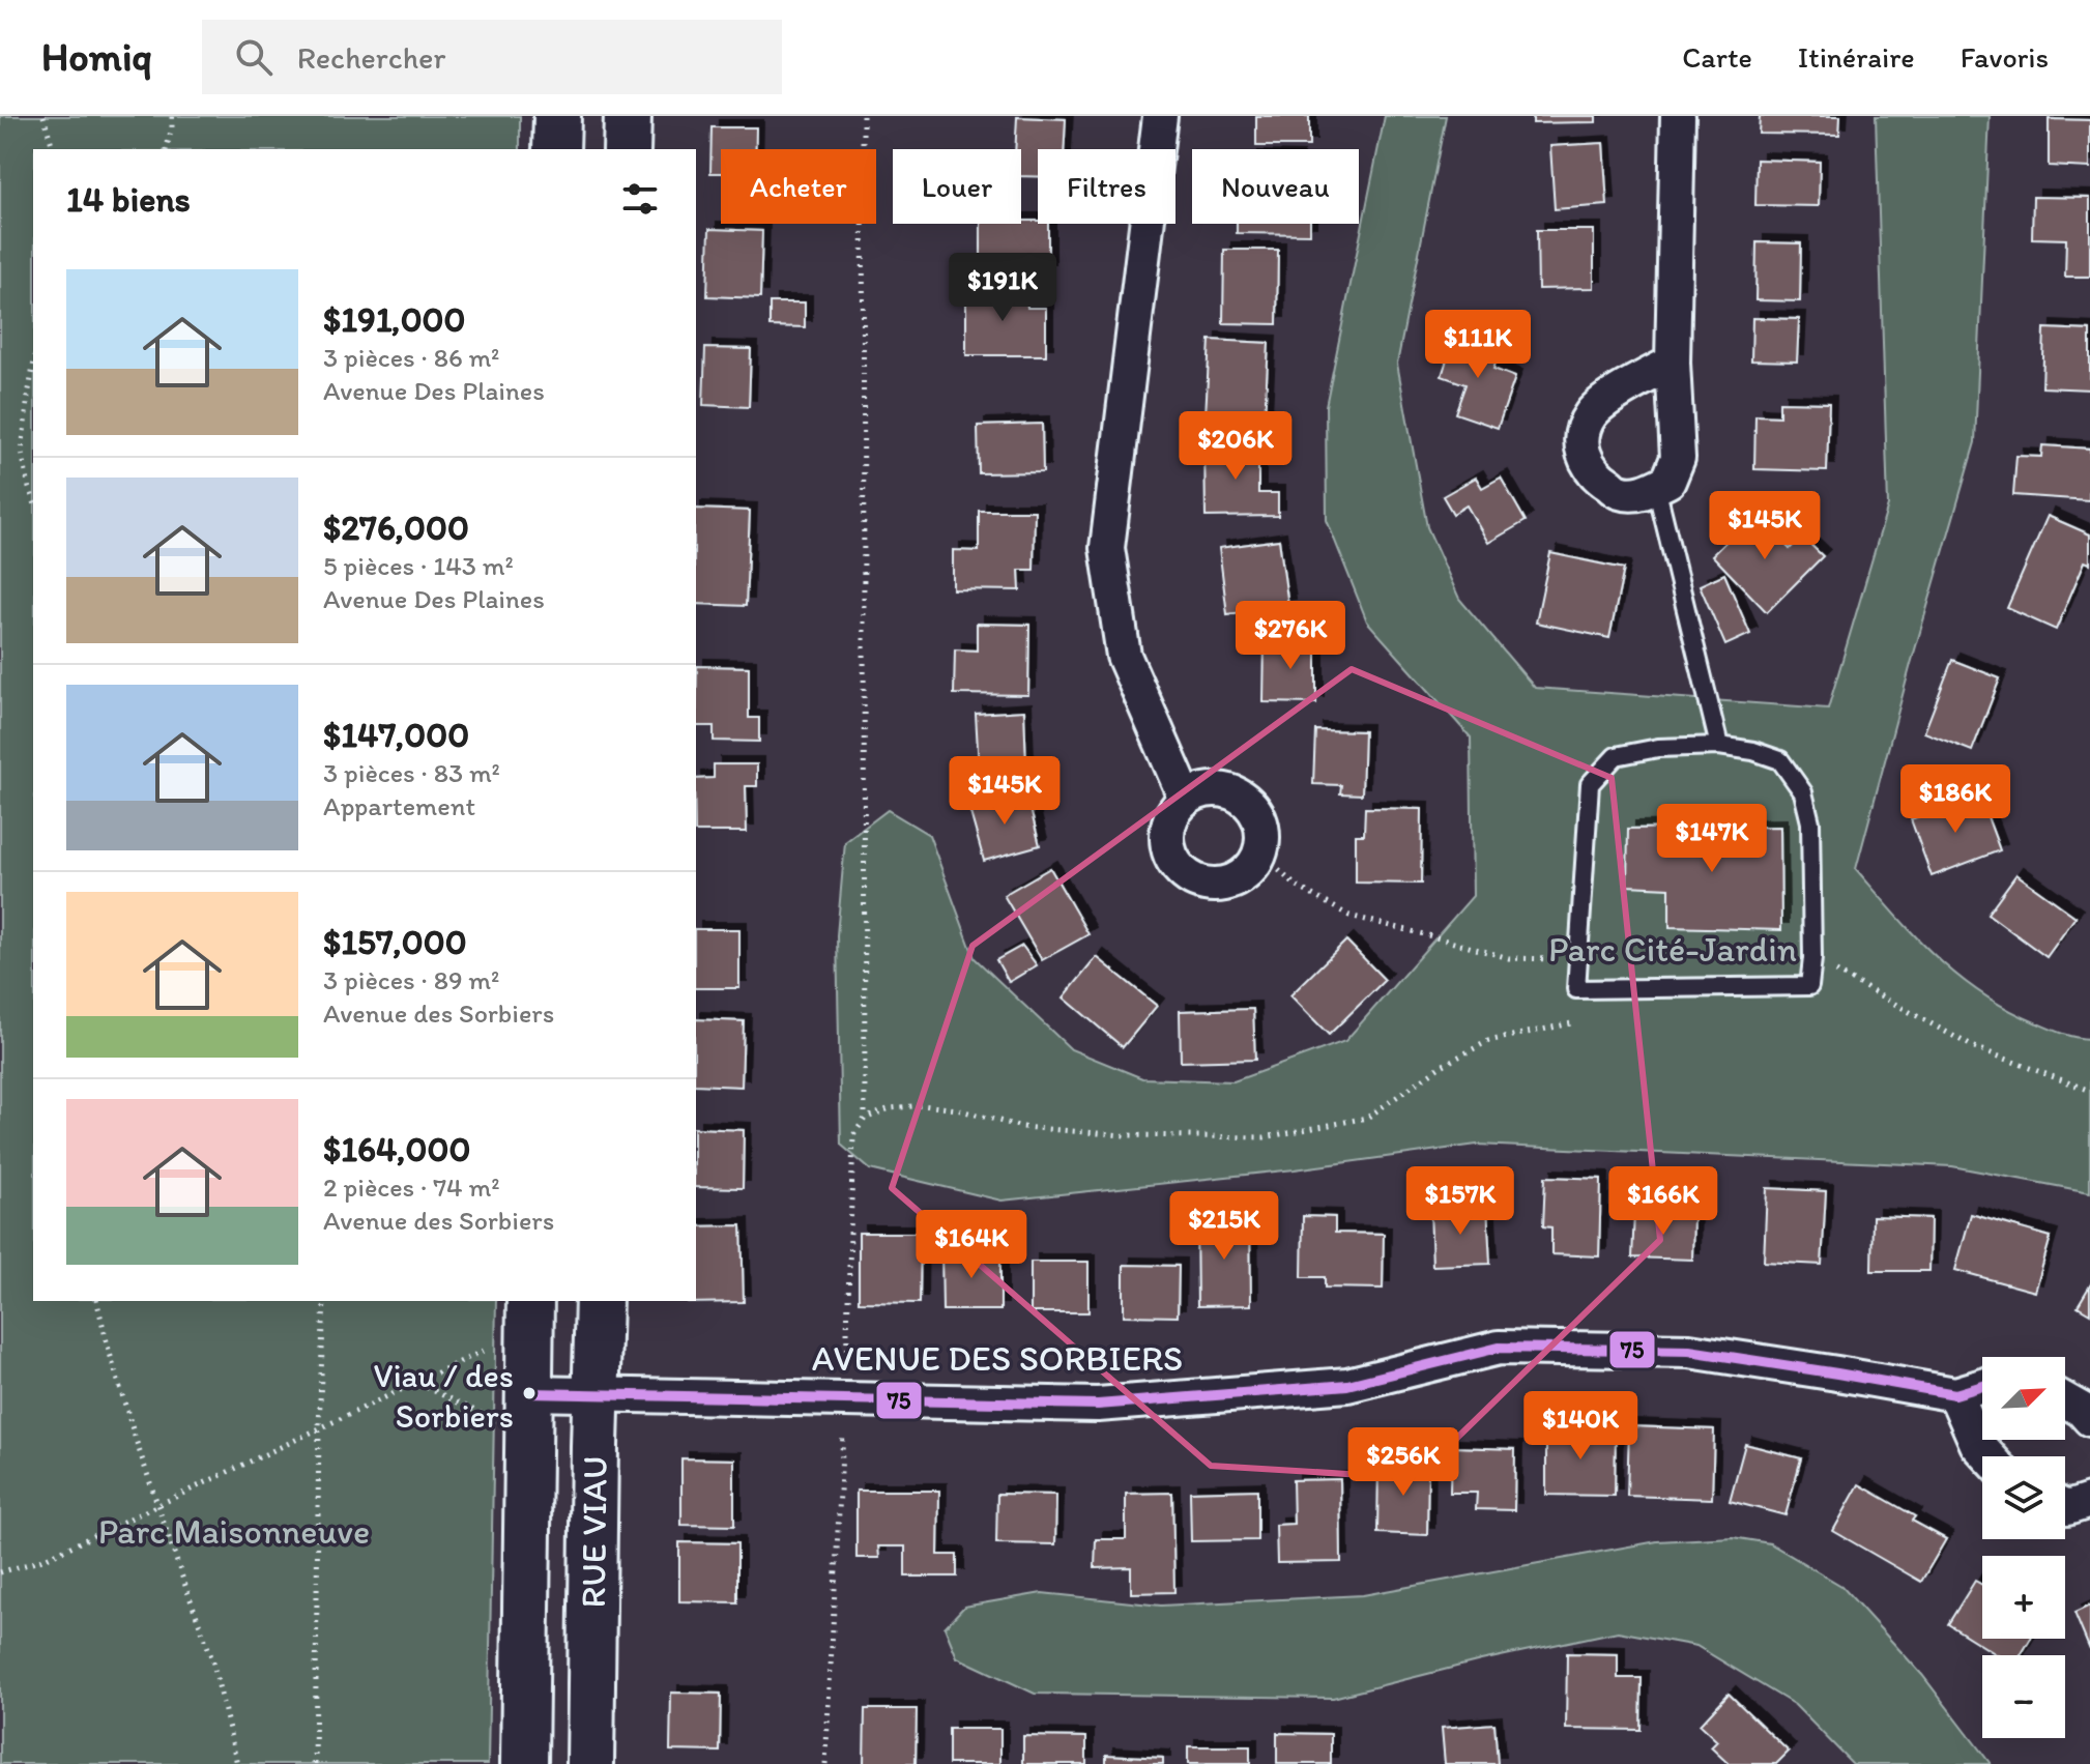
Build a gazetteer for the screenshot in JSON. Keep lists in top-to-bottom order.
{
  "streets": {
    "main road": ["RUE VIAU"],
    "street": ["AVENUE DES SORBIERS"]
  },
  "crossings": [
    ["AVENUE DES SORBIERS", "RUE VIAU"]
  ],
  "parks": ["Parc Cité-Jardin", "Parc Maisonneuve"],
  "places": ["Viau / des Sorbiers"],
  "lines": ["transit line 75"],
  "north": "top right",
  "page": {
    "header": "Homiq",
    "search": "Rechercher",
    "nav": ["Carte", "Itinéraire", "Favoris"],
    "chip": [
      "Acheter",
      "Louer",
      "Filtres",
      "Nouveau"
    ],
    "heading": "14 biens",
    "list": [
      {
        "name": "$191,000",
        "note": "3 pièces · 86 m² · Avenue Des Plaines"
      },
      {
        "name": "$276,000",
        "note": "5 pièces · 143 m² · Avenue Des Plaines"
      },
      {
        "name": "$147,000",
        "note": "3 pièces · 83 m² · Appartement"
      },
      {
        "name": "$157,000",
        "note": "3 pièces · 89 m² · Avenue des Sorbiers"
      },
      {
        "name": "$164,000",
        "note": "2 pièces · 74 m² · Avenue des Sorbiers"
      }
    ],
    "price": [
      "$191K",
      "$111K",
      "$206K",
      "$145K",
      "$276K",
      "$145K",
      "$186K",
      "$147K",
      "$157K",
      "$166K",
      "$215K",
      "$164K",
      "$140K",
      "$256K"
    ],
    "map_buttons": ["+", "−"]
  }
}
